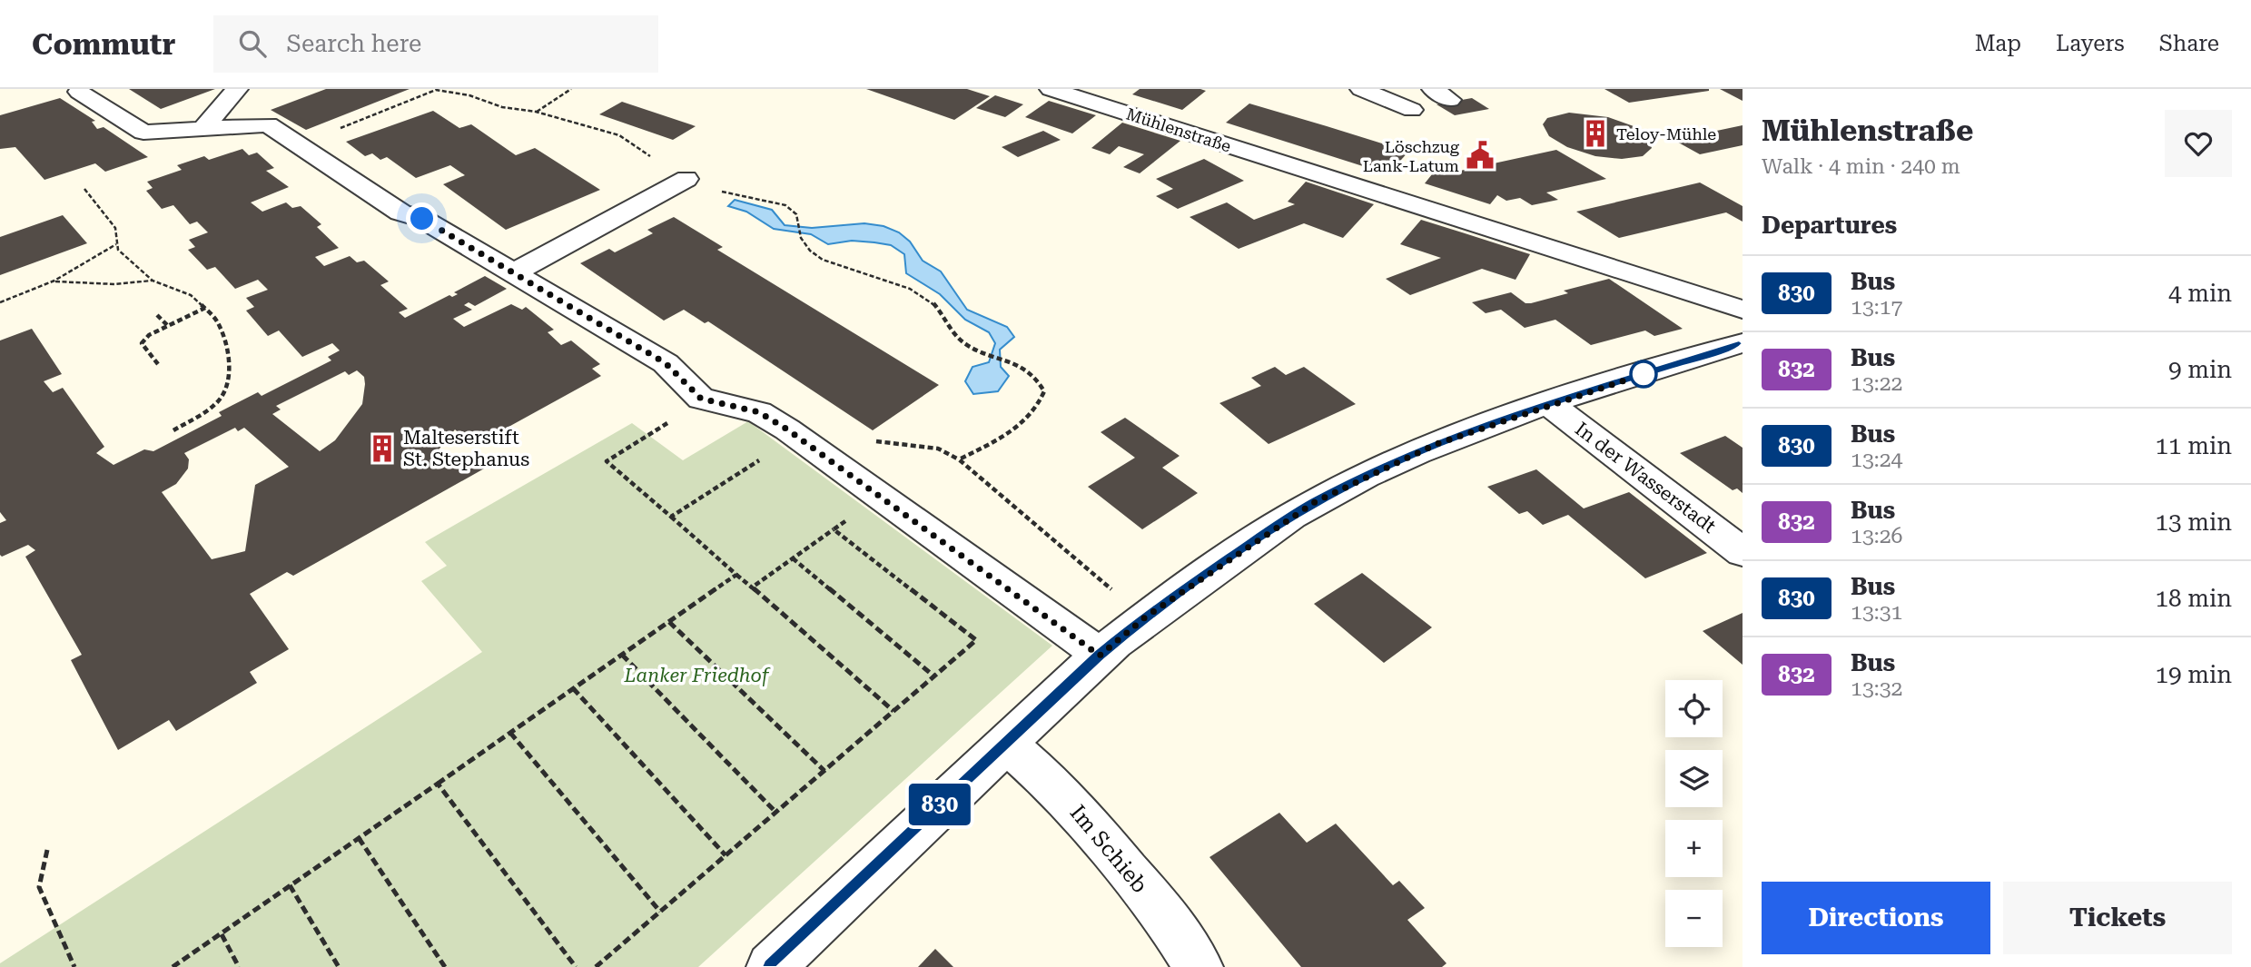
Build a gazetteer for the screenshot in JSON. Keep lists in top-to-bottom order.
{
  "streets": {
    "street": ["Mühlenstraße", "In der Wasserstadt", "Im Schieb"]
  },
  "parks": ["Lanker Friedhof"],
  "places": {
    "building": ["Teloy-Mühle", "Malteserstift St. Stephanus"],
    "public building": ["Löschzug Lank-Latum"]
  },
  "lines": ["bus line 830"],
  "page": {
    "header": "Commutr",
    "search": "Search here",
    "nav": ["Map", "Layers", "Share"],
    "on_map": "830",
    "heading": [
      ["Mühlenstraße", "Walk · 4 min · 240 m"],
      "Departures"
    ],
    "list": [
      {
        "mark": "830",
        "name": "Bus",
        "note": "13:17",
        "value": "4 min"
      },
      {
        "mark": "832",
        "name": "Bus",
        "note": "13:22",
        "value": "9 min"
      },
      {
        "mark": "830",
        "name": "Bus",
        "note": "13:24",
        "value": "11 min"
      },
      {
        "mark": "832",
        "name": "Bus",
        "note": "13:26",
        "value": "13 min"
      },
      {
        "mark": "830",
        "name": "Bus",
        "note": "13:31",
        "value": "18 min"
      },
      {
        "mark": "832",
        "name": "Bus",
        "note": "13:32",
        "value": "19 min"
      }
    ],
    "map_buttons": ["+", "−"],
    "buttons": ["Directions", "Tickets"]
  }
}
